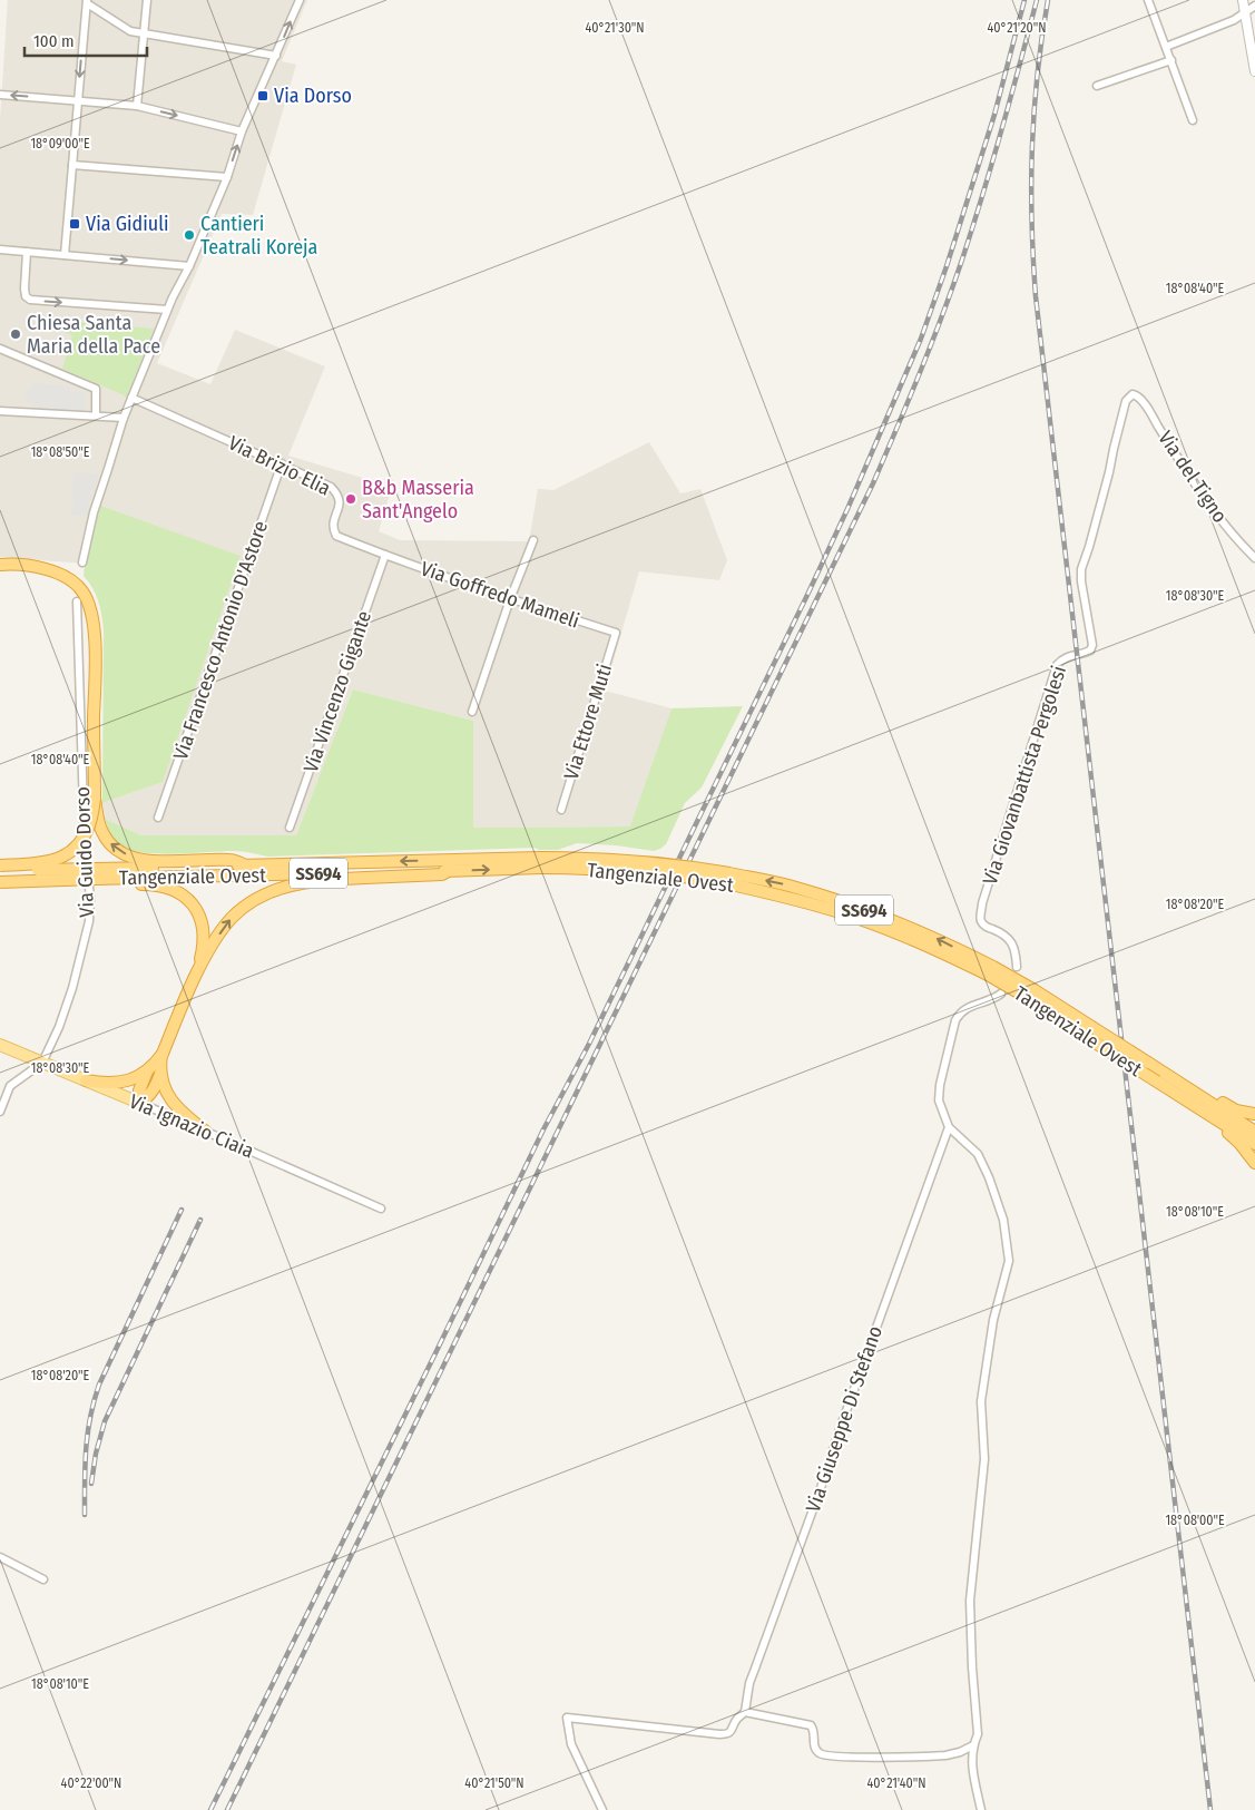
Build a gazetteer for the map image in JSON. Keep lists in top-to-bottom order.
{
  "streets": {
    "highway": ["SS694", "Tangenziale Ovest"],
    "main road": ["Via Ignazio Ciaia"],
    "street": [
      "Via Brizio Elia",
      "Via del Tigno",
      "Via Goffredo Mameli",
      "Via Francesco Antonio D'Astore",
      "Via Vincenzo Gigante",
      "Via Ettore Muti",
      "Via Giovanbattista Pergolesi",
      "Via Guido Dorso",
      "Via Giuseppe Di Stefano"
    ]
  },
  "crossings": [
    ["Via Brizio Elia", "Via Goffredo Mameli"],
    ["Via Brizio Elia", "Via Francesco Antonio D'Astore"],
    ["Via Brizio Elia", "Via Vincenzo Gigante"],
    ["Via del Tigno", "Via Giovanbattista Pergolesi"],
    ["Via Goffredo Mameli", "Via Vincenzo Gigante"],
    ["Via Goffredo Mameli", "Via Ettore Muti"],
    ["Via Guido Dorso", "Via Ignazio Ciaia"]
  ],
  "places": {
    "transit": ["Via Dorso", "Via Gidiuli"],
    "other": ["Cantieri Teatrali Koreja", "Chiesa Santa Maria della Pace", "B&b Masseria Sant'Angelo"]
  },
  "scale_bar": "100 m",
  "coordinates": [
    "40°21'30\"N",
    "40°21'20\"N",
    "18°09'00\"E",
    "18°08'40\"E",
    "18°08'50\"E",
    "18°08'30\"E",
    "18°08'20\"E",
    "18°08'10\"E",
    "18°08'00\"E",
    "40°22'00\"N",
    "40°21'50\"N",
    "40°21'40\"N"
  ]
}
